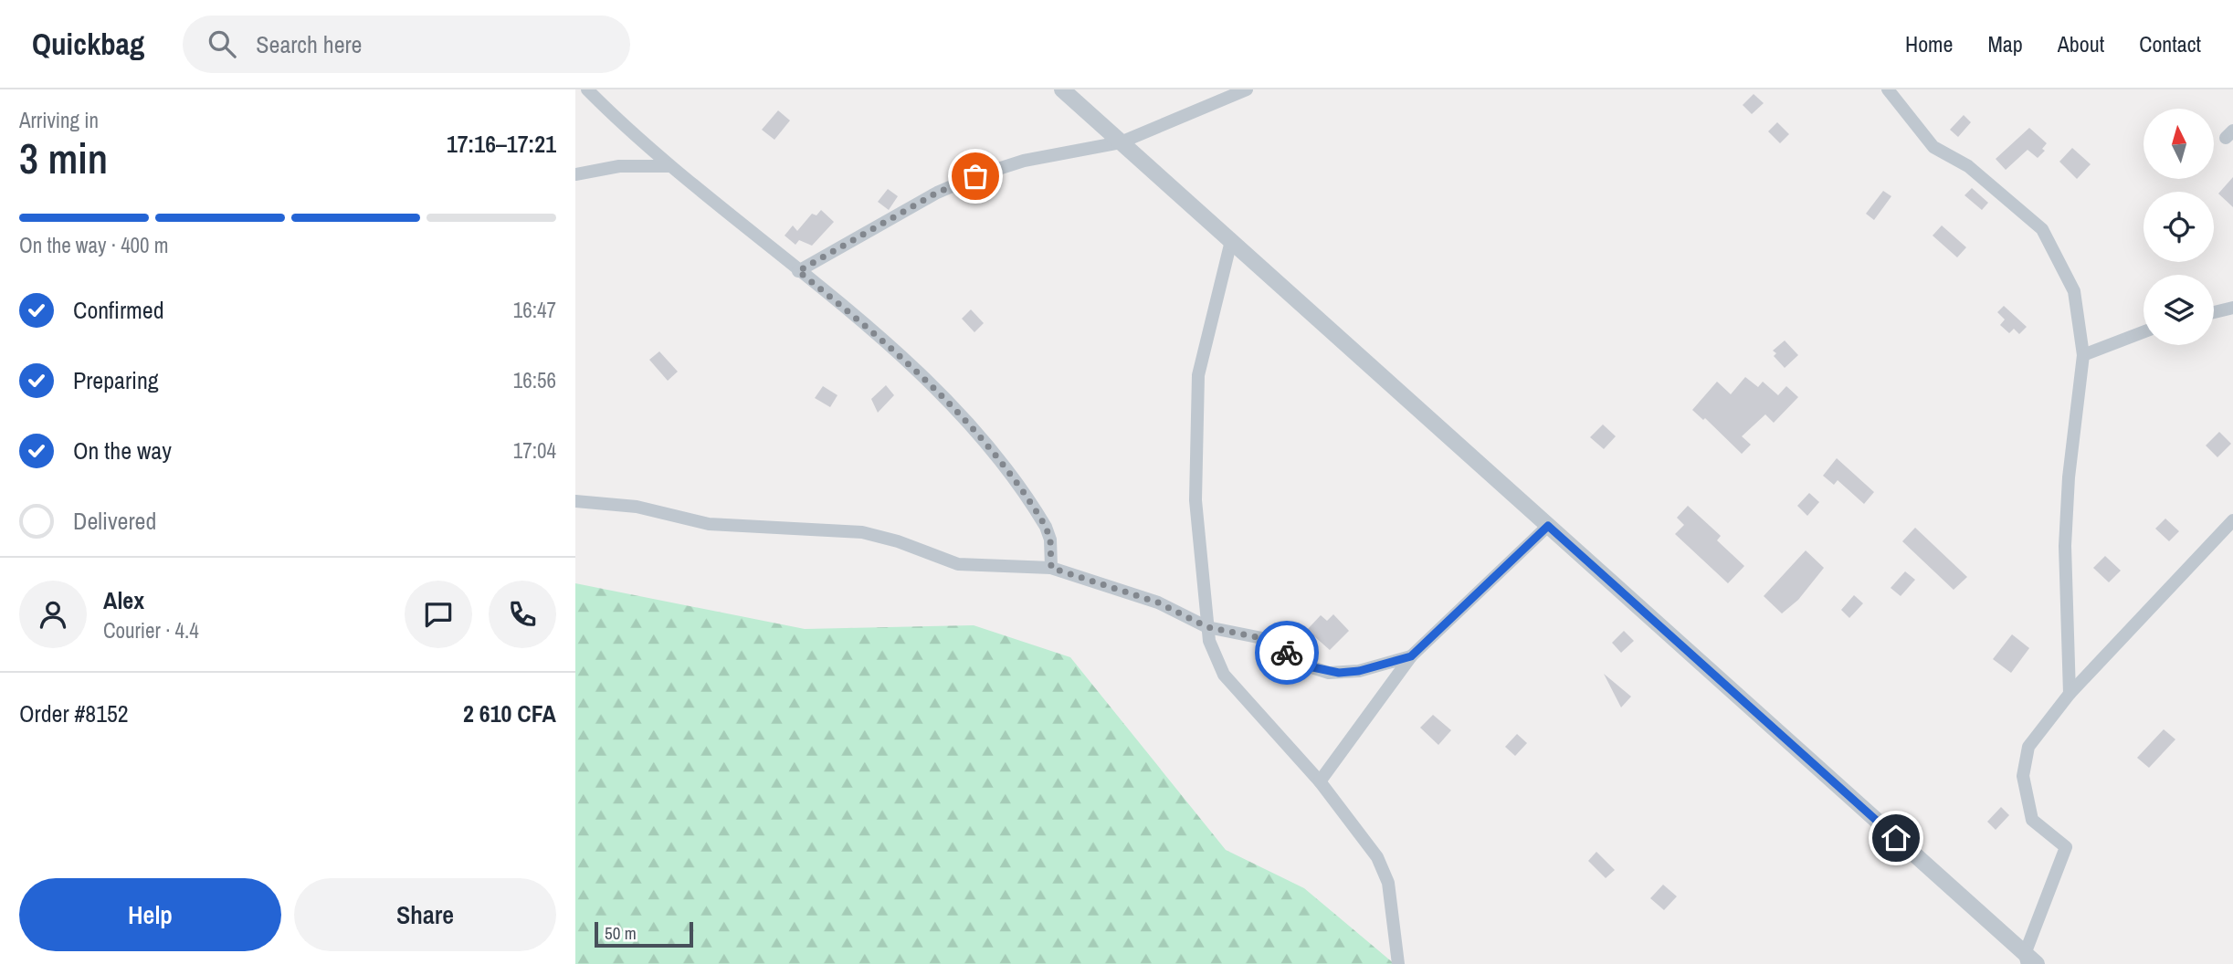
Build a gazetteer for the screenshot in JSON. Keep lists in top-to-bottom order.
{
  "scale_bar": "50 m",
  "north": "top",
  "page": {
    "header": "Quickbag",
    "search": "Search here",
    "nav": [
      "Home",
      "Map",
      "About",
      "Contact"
    ],
    "heading": ["3 min", "Arriving in", "17:16–17:21"],
    "panel": [
      "Alex",
      "Courier · 4.4",
      "Order #8152",
      "2 610 CFA"
    ],
    "bar": "On the way · 400 m",
    "list": [
      ["Confirmed", "16:47"],
      ["Preparing", "16:56"],
      ["On the way", "17:04"],
      "Delivered"
    ],
    "buttons": ["Help", "Share"],
    "scale": "50 m"
  }
}
